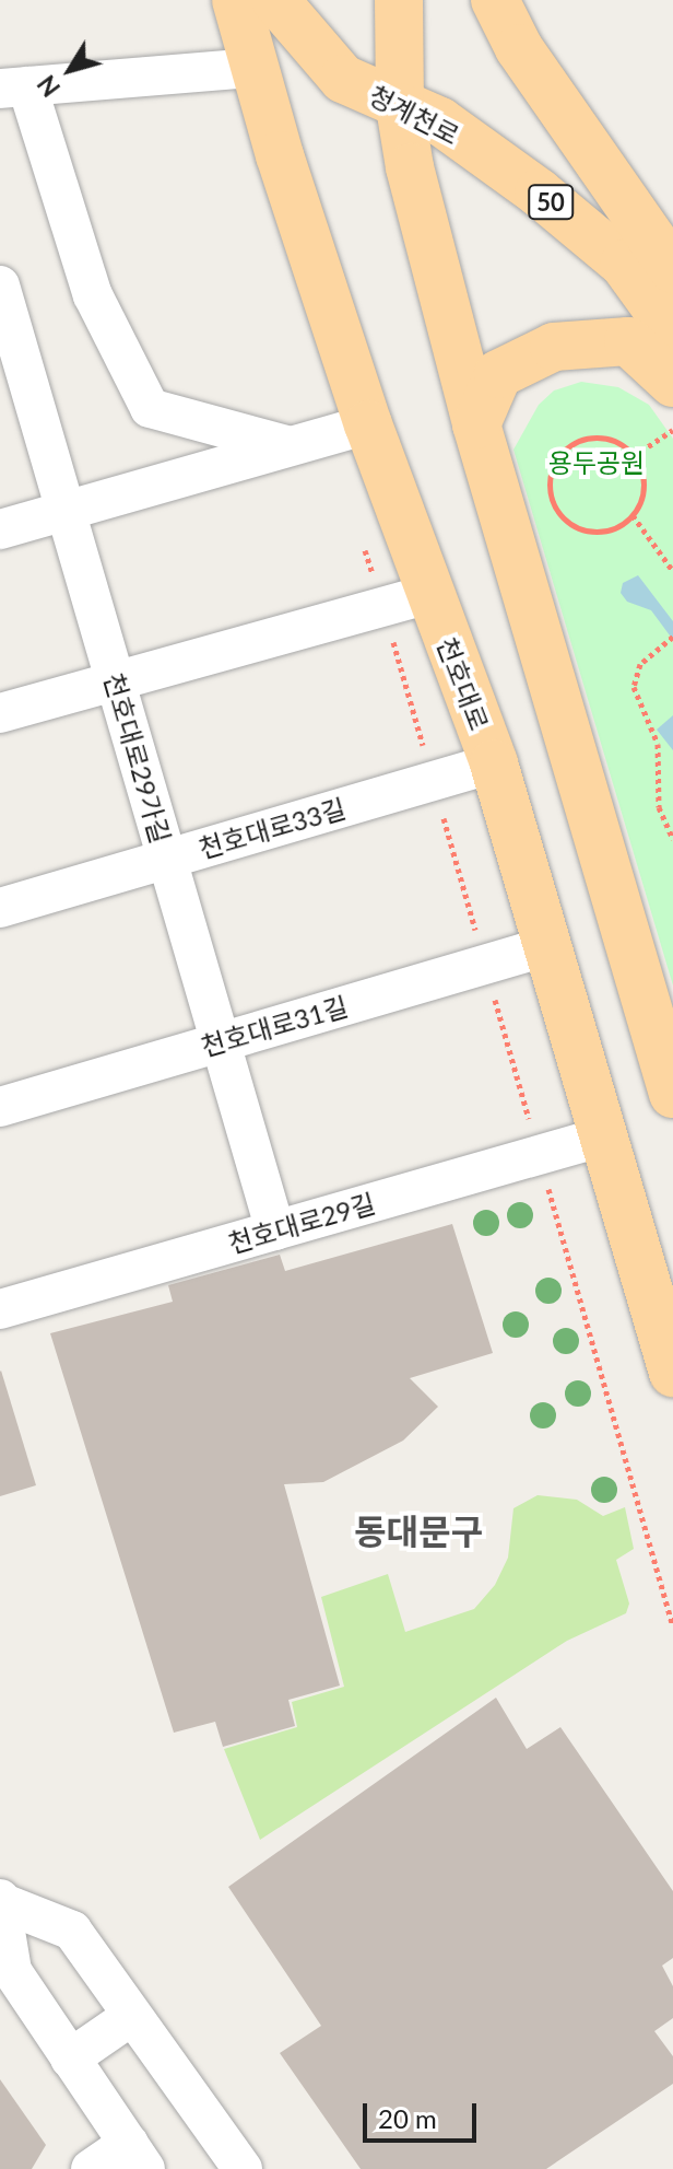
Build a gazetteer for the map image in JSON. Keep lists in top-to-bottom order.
{
  "streets": {
    "main road": ["청계천로", "50", "천호대로"],
    "street": [
      "천호대로29가길",
      "천호대로33길",
      "천호대로31길",
      "천호대로29길"
    ]
  },
  "crossings": [
    ["천호대로", "천호대로33길"],
    ["천호대로", "천호대로31길"],
    ["천호대로", "천호대로29길"],
    ["천호대로29가길", "천호대로33길"],
    ["천호대로29가길", "천호대로31길"],
    ["천호대로29가길", "천호대로29길"]
  ],
  "districts": ["동대문구"],
  "parks": ["용두공원"],
  "scale_bar": "20 m",
  "north": "bottom left"
}
